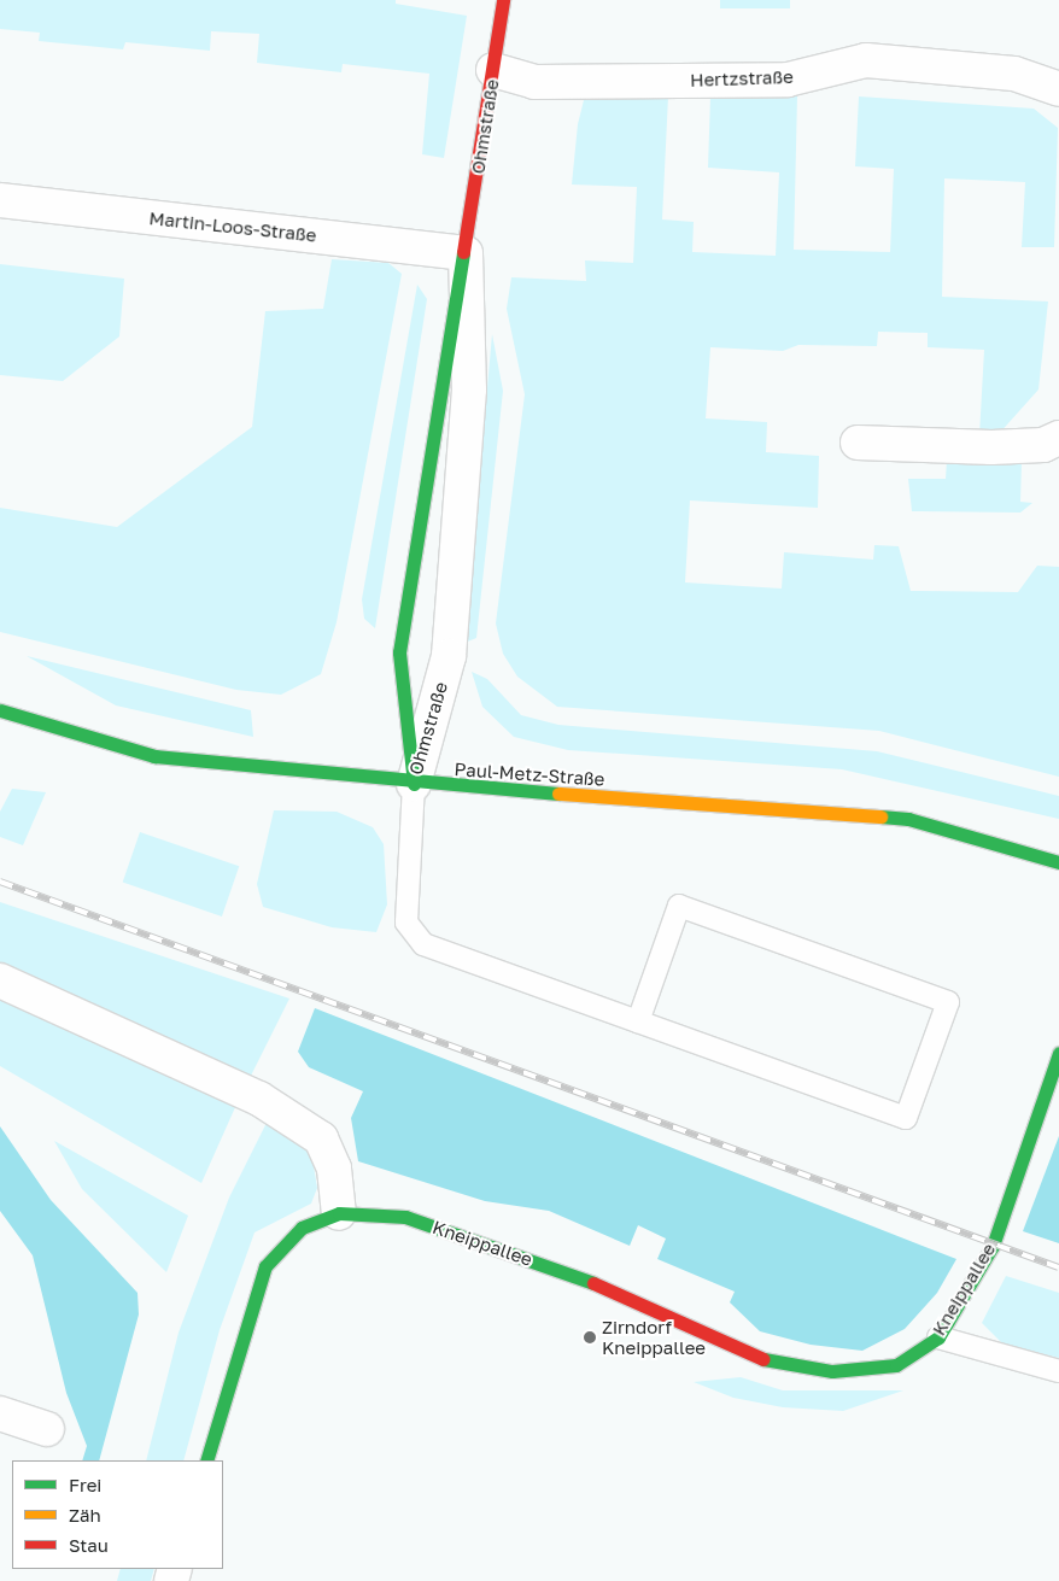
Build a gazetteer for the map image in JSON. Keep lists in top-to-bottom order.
{
  "streets": {
    "street": [
      "Hertzstraße",
      "Ohmstraße",
      "Martin-Loos-Straße",
      "Paul-Metz-Straße",
      "Kneippallee"
    ]
  },
  "crossings": [
    ["Hertzstraße", "Ohmstraße"],
    ["Ohmstraße", "Martin-Loos-Straße"],
    ["Ohmstraße", "Paul-Metz-Straße"]
  ],
  "places": ["Zirndorf Kneippallee"],
  "legend": ["Frei", "Zäh", "Stau"]
}
